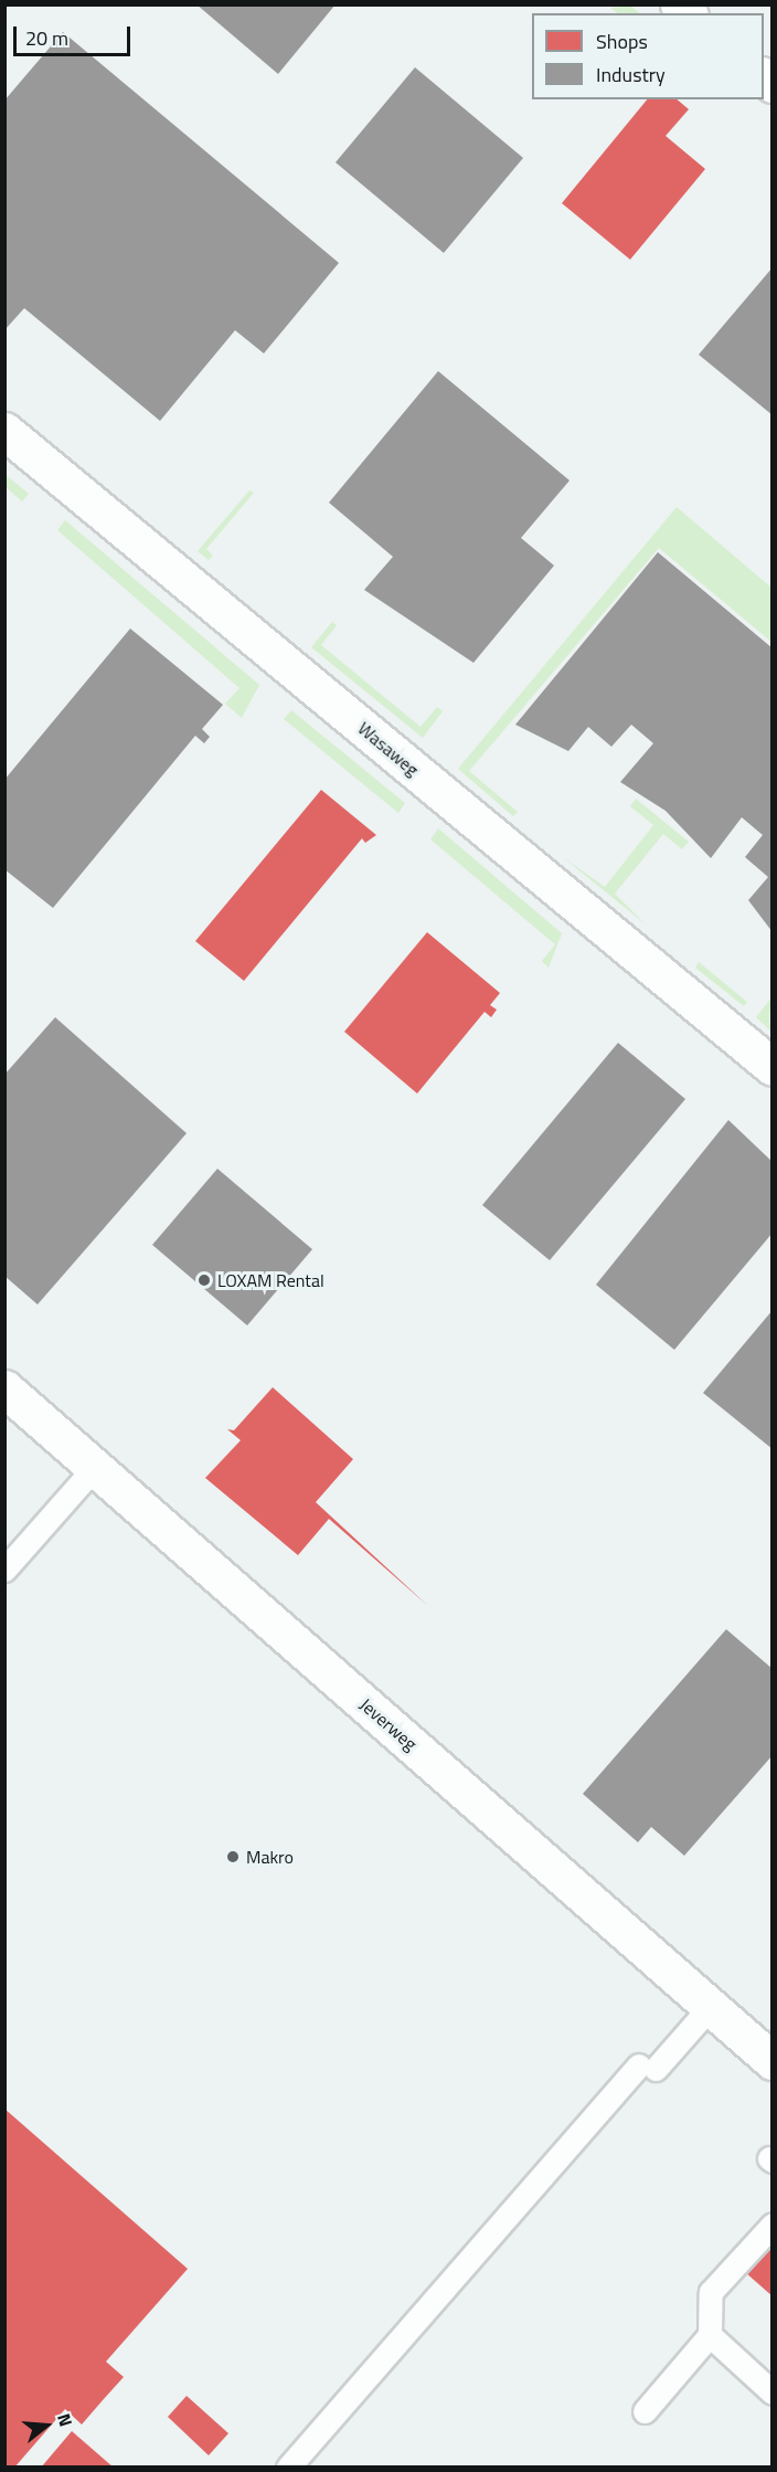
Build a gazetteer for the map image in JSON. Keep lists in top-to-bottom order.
{
  "streets": {
    "street": ["Wasaweg", "Jeverweg"]
  },
  "places": ["LOXAM Rental", "Makro"],
  "legend": ["Shops", "Industry"],
  "scale_bar": "20 m",
  "north": "right"
}
